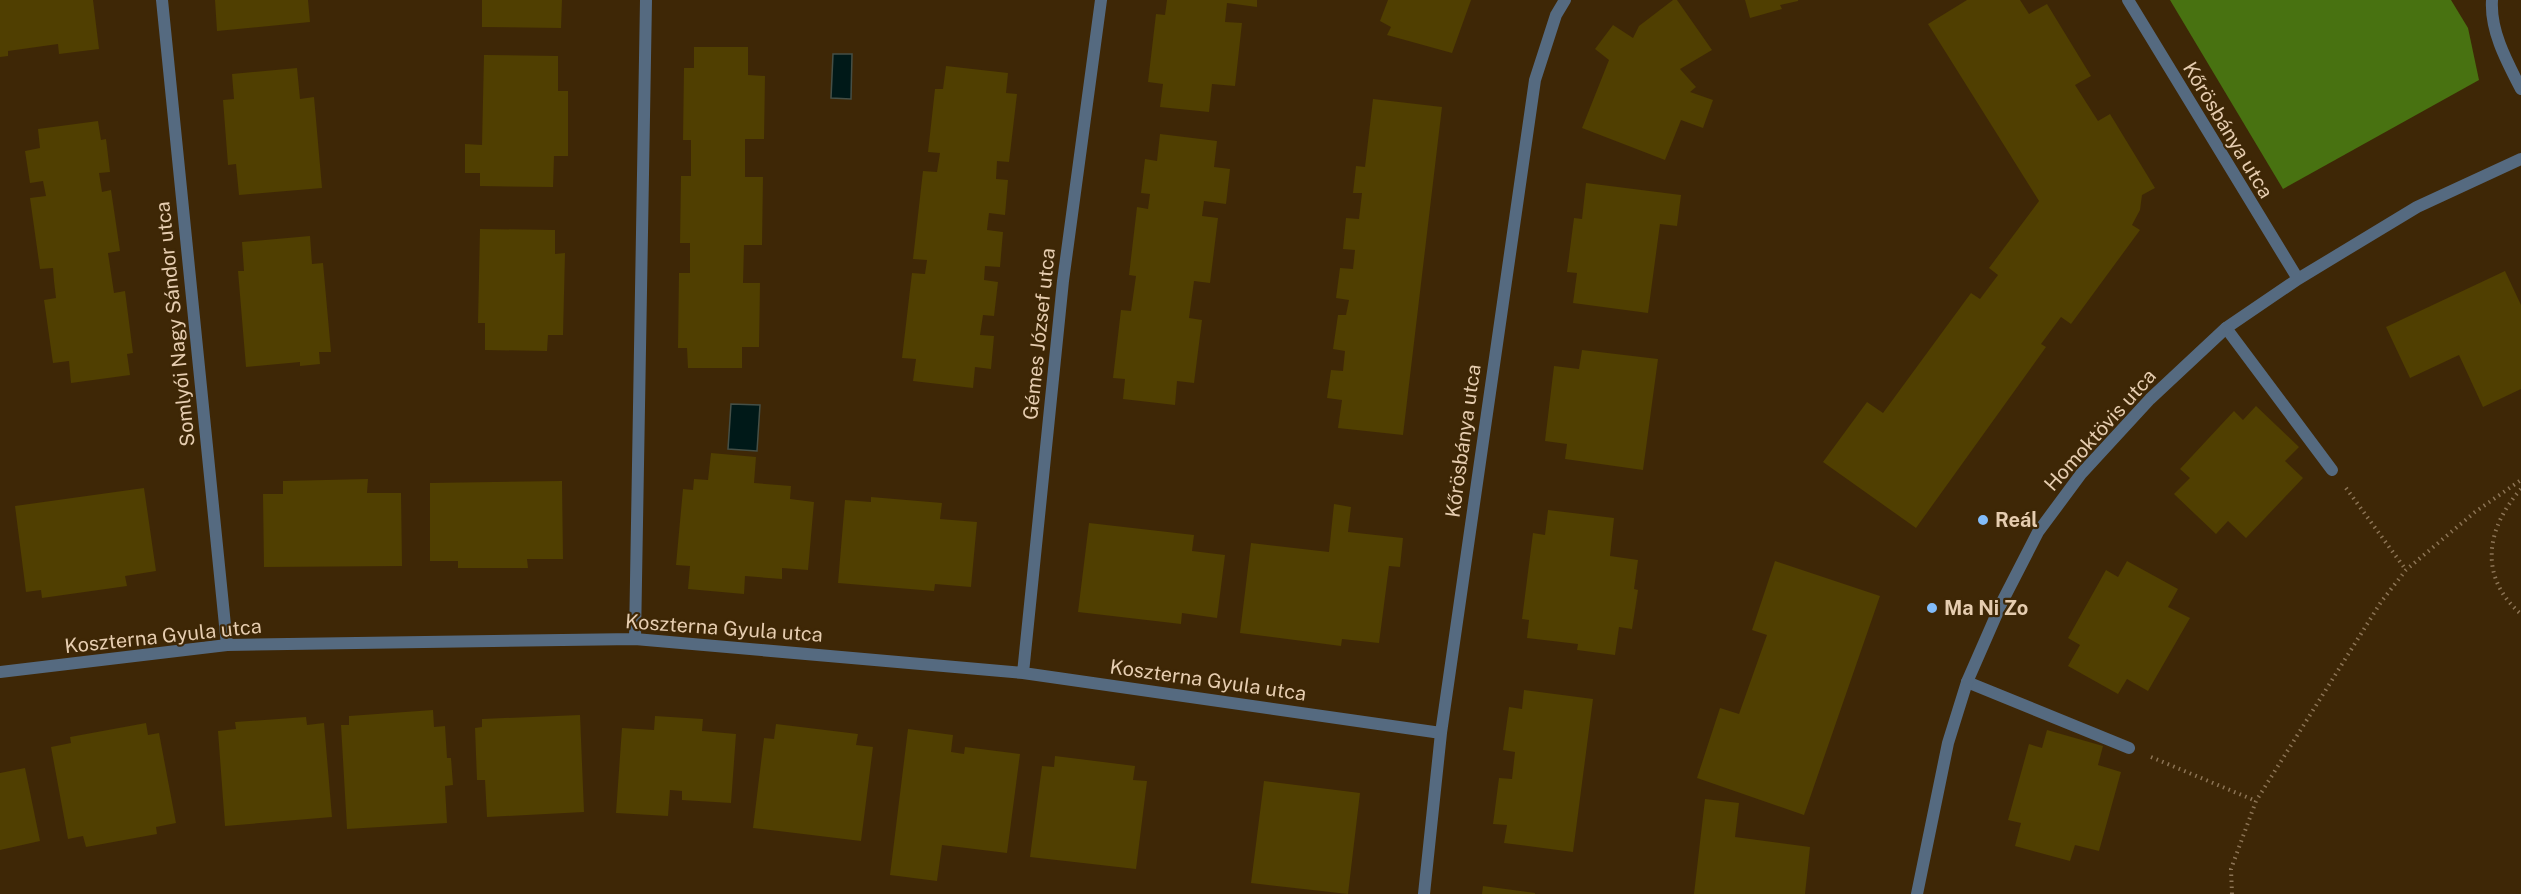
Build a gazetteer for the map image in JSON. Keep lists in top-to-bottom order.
{
  "streets": {
    "street": [
      "Kőrösbánya utca",
      "Somlyói Nagy Sándor utca",
      "Gémes József utca",
      "Homoktövis utca",
      "Koszterna Gyula utca"
    ]
  },
  "crossings": [
    ["Kőrösbánya utca", "Homoktövis utca"],
    ["Kőrösbánya utca", "Koszterna Gyula utca"],
    ["Somlyói Nagy Sándor utca", "Koszterna Gyula utca"],
    ["Gémes József utca", "Koszterna Gyula utca"]
  ],
  "places": ["Reál", "Ma Ni Zo"]
}
